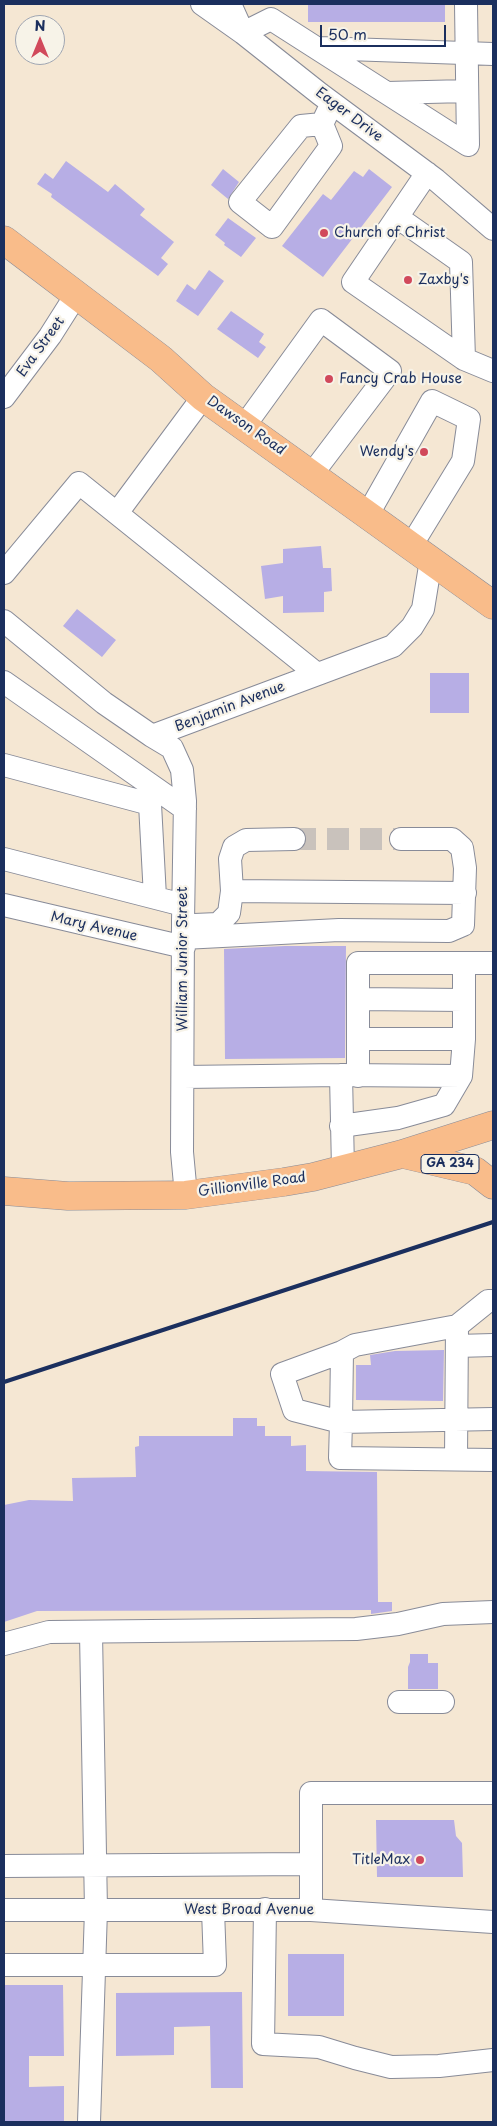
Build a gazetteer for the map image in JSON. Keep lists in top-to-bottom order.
{
  "streets": {
    "main road": ["Dawson Road", "GA 234", "Gillionville Road"],
    "street": [
      "Eager Drive",
      "Eva Street",
      "Benjamin Avenue",
      "Mary Avenue",
      "William Junior Street",
      "West Broad Avenue"
    ]
  },
  "crossings": [
    ["Eva Street", "Dawson Road"],
    ["Dawson Road", "Benjamin Avenue"],
    ["Benjamin Avenue", "William Junior Street"],
    ["Mary Avenue", "William Junior Street"],
    ["William Junior Street", "Gillionville Road"],
    ["GA 234", "Gillionville Road"]
  ],
  "places": [
    "Church of Christ",
    "Zaxby's",
    "Fancy Crab House",
    "Wendy's",
    "TitleMax"
  ],
  "scale_bar": "50 m",
  "north": "top"
}
